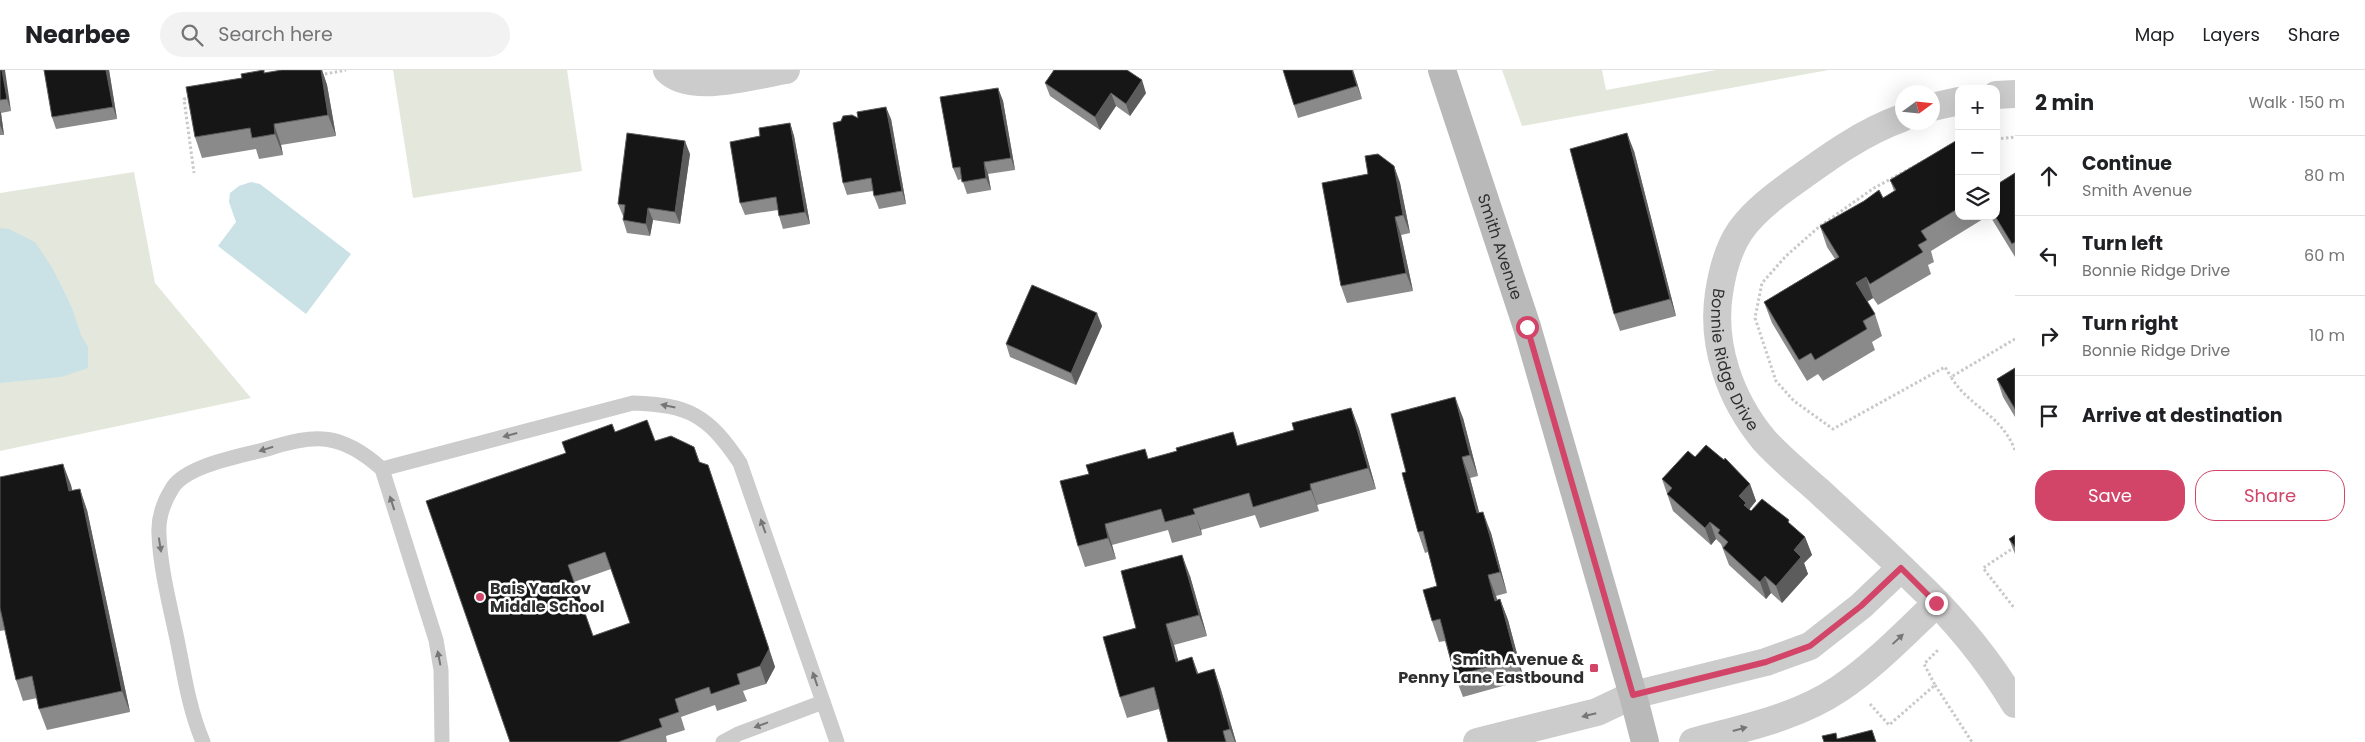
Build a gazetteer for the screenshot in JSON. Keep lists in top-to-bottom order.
{
  "streets": {
    "main road": ["Smith Avenue"],
    "street": ["Bonnie Ridge Drive"]
  },
  "places": {
    "other": ["Bais Yaakov Middle School"],
    "transit": ["Smith Avenue & Penny Lane Eastbound"]
  },
  "north": "right",
  "page": {
    "header": "Nearbee",
    "search": "Search here",
    "nav": ["Map", "Layers", "Share"],
    "heading": ["2 min", "Walk · 150 m"],
    "map_buttons": ["+", "−"],
    "list": [
      ["Continue", "Smith Avenue", "80 m"],
      ["Turn left", "Bonnie Ridge Drive", "60 m"],
      ["Turn right", "Bonnie Ridge Drive", "10 m"],
      "Arrive at destination"
    ],
    "buttons": ["Save", "Share"]
  }
}
